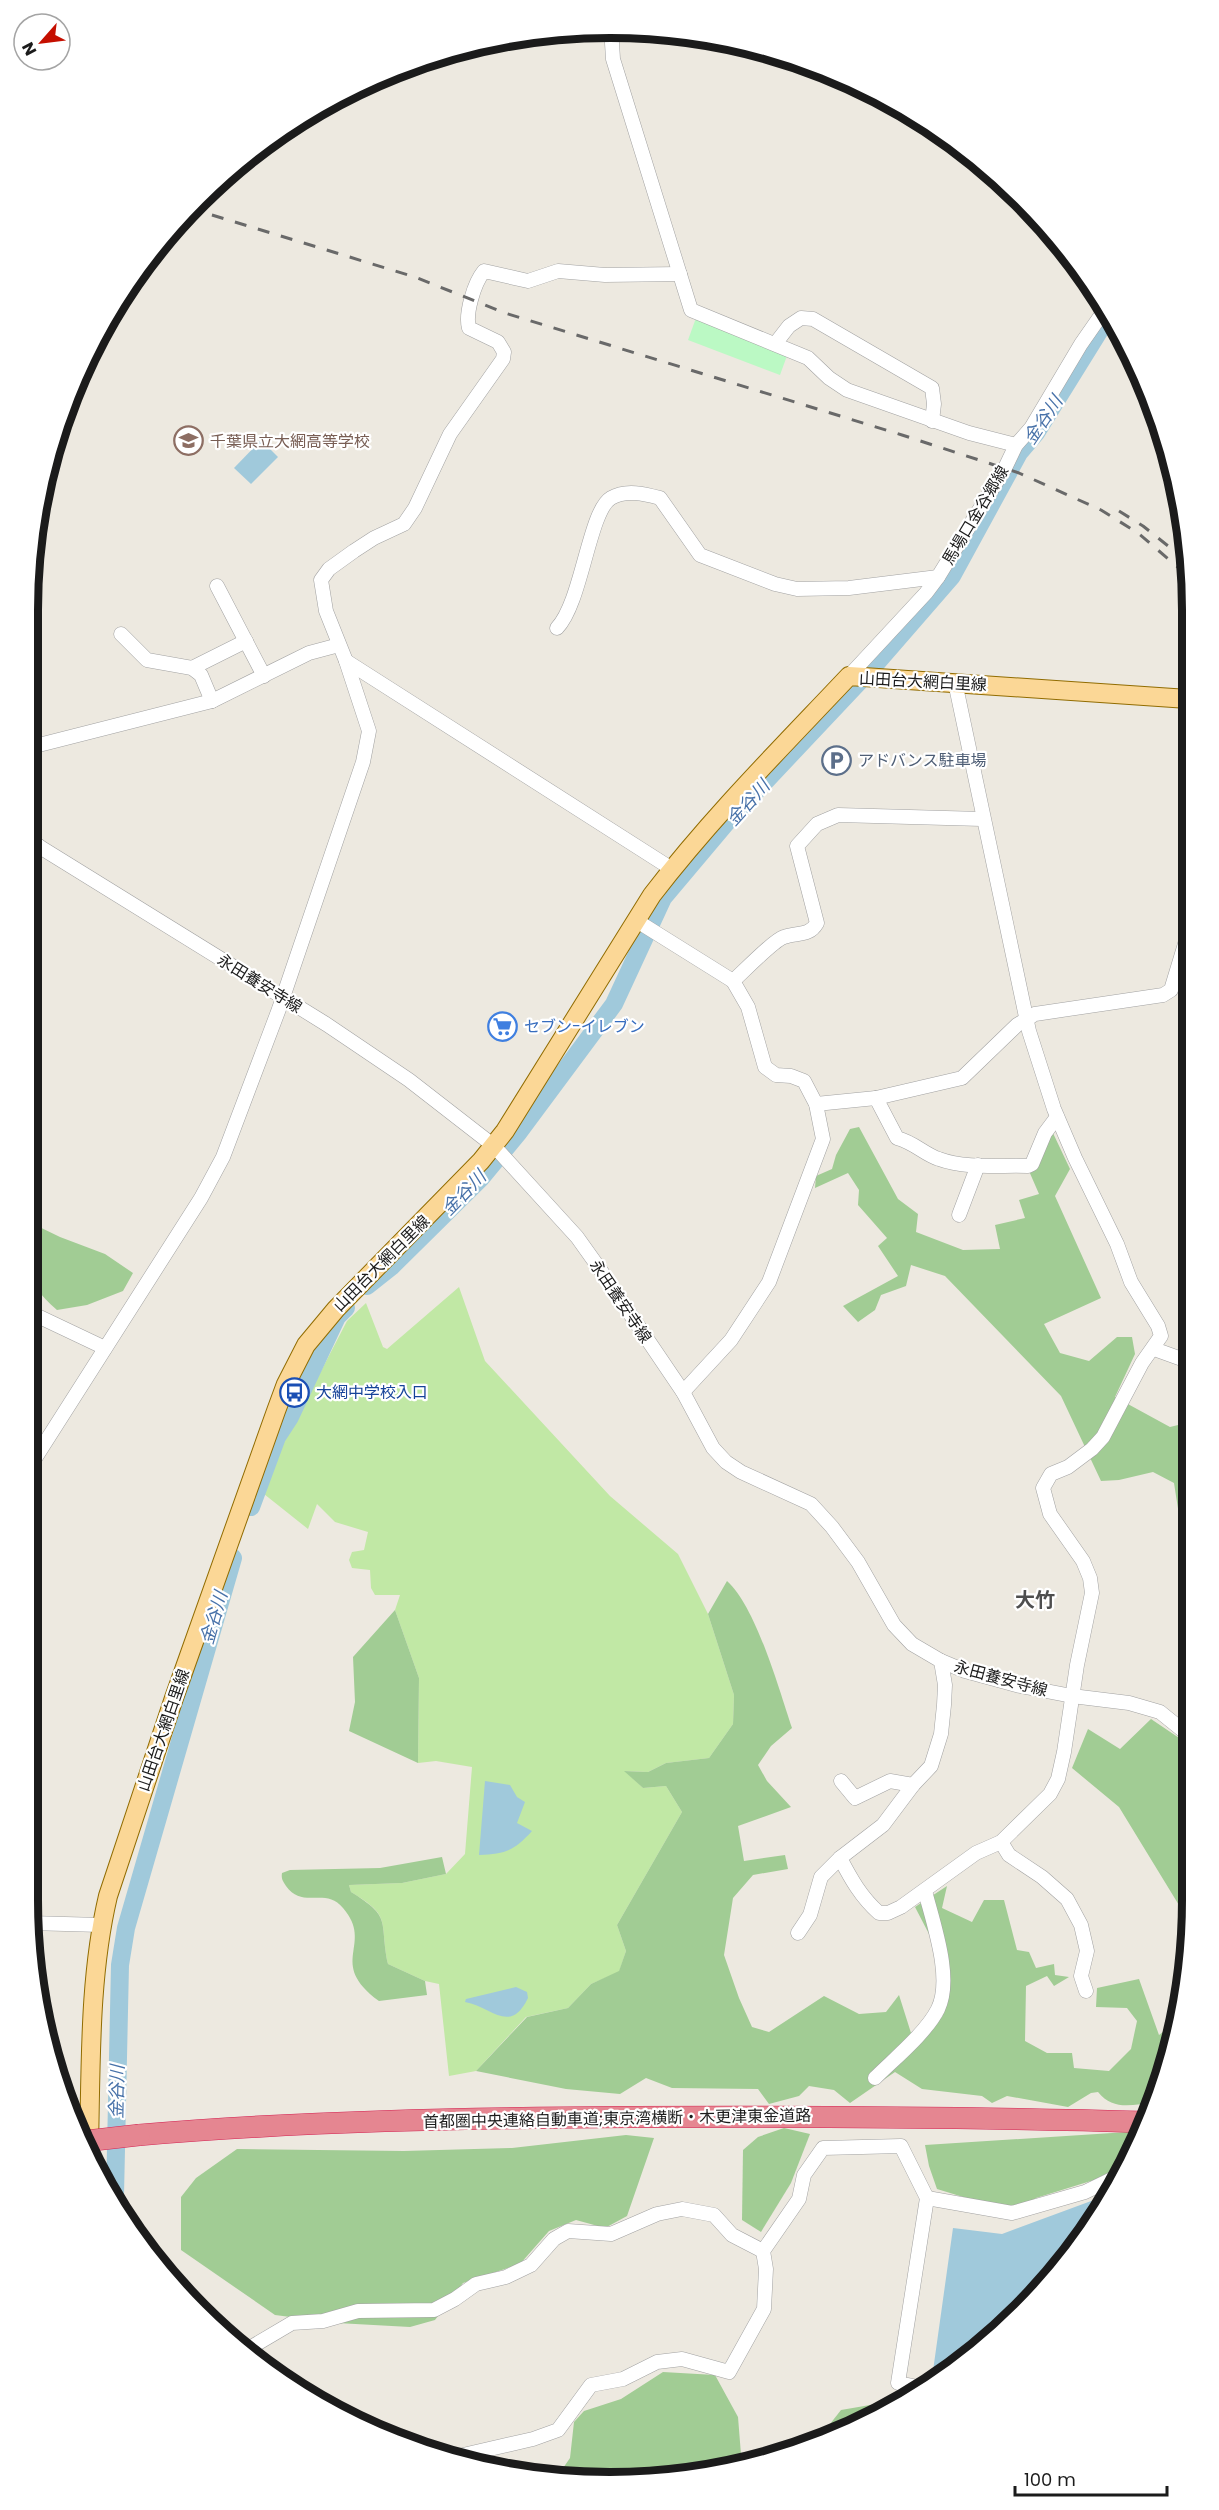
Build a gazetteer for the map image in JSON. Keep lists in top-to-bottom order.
{
  "streets": {
    "highway": ["首都圏中央連絡自動車道;東京湾横断・木更津東金道路"],
    "main road": ["山田台大網白里線"],
    "street": ["馬場口金谷郷線", "永田養安寺線"]
  },
  "crossings": [
    ["馬場口金谷郷線", "山田台大網白里線"],
    ["山田台大網白里線", "永田養安寺線"]
  ],
  "districts": ["大竹"],
  "water": ["金谷川"],
  "places": {
    "school or university": ["千葉県立大網高等学校"],
    "parking": ["アドバンス駐車場"],
    "supermarket": ["セブン-イレブン"],
    "bus stop": ["大網中学校入口"]
  },
  "scale_bar": "100 m",
  "north": "bottom left"
}
